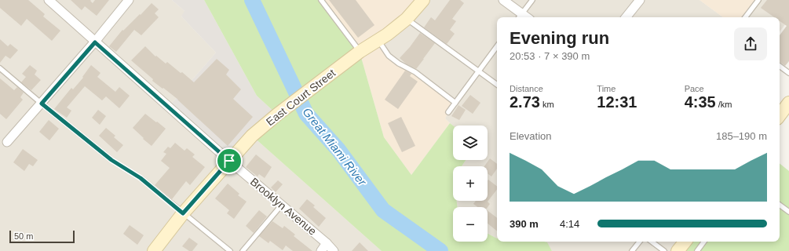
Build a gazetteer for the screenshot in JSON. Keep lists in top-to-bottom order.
{
  "streets": {
    "main road": ["East Court Street"],
    "street": ["Brooklyn Avenue"]
  },
  "crossings": [
    ["East Court Street", "Brooklyn Avenue"]
  ],
  "water": ["Great Miami River"],
  "scale_bar": "50 m",
  "page": {
    "heading": ["Evening run", "20:53 · 7 × 390 m"],
    "stats": [
      ["Distance", "2.73 km"],
      ["Time", "12:31"],
      ["Pace", "4:35 /km"]
    ],
    "chart": ["Elevation", "185–190 m"],
    "map_buttons": ["+", "−"],
    "list": [
      {
        "name": "390 m",
        "note": "4:14"
      }
    ],
    "scale": "50 m"
  }
}
